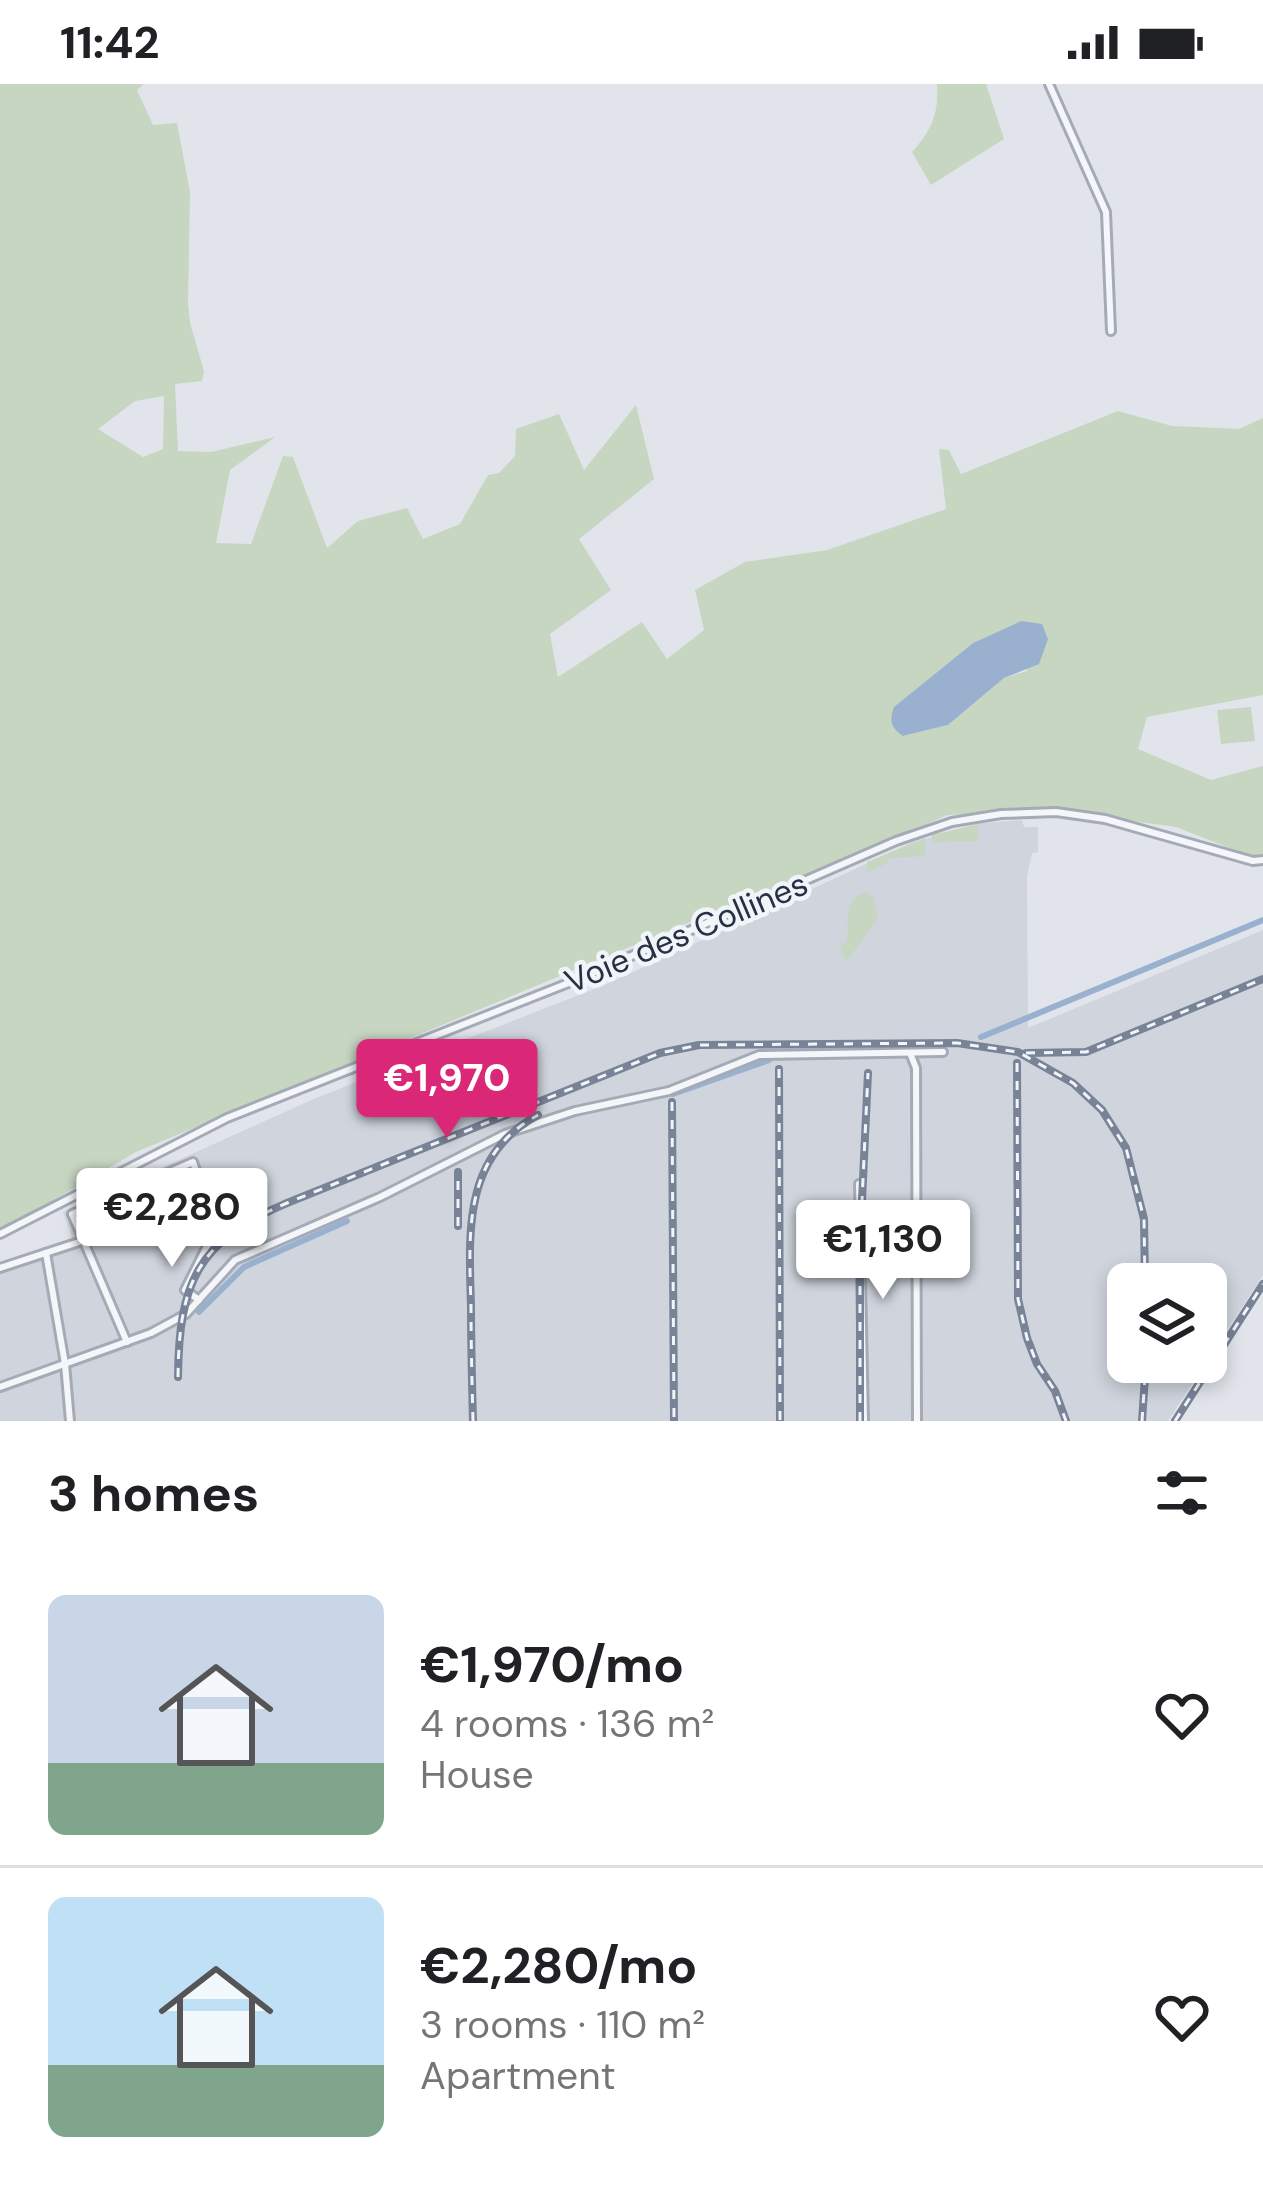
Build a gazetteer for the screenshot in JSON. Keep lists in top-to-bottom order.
{
  "streets": {
    "street": ["Voie des Collines"]
  },
  "page": {
    "status": "11:42",
    "price": ["€1,970", "€2,280", "€1,130"],
    "heading": "3 homes",
    "list": [
      {
        "name": "€1,970/mo",
        "note": "4 rooms · 136 m² · House"
      },
      {
        "name": "€2,280/mo",
        "note": "3 rooms · 110 m² · Apartment"
      }
    ]
  }
}
